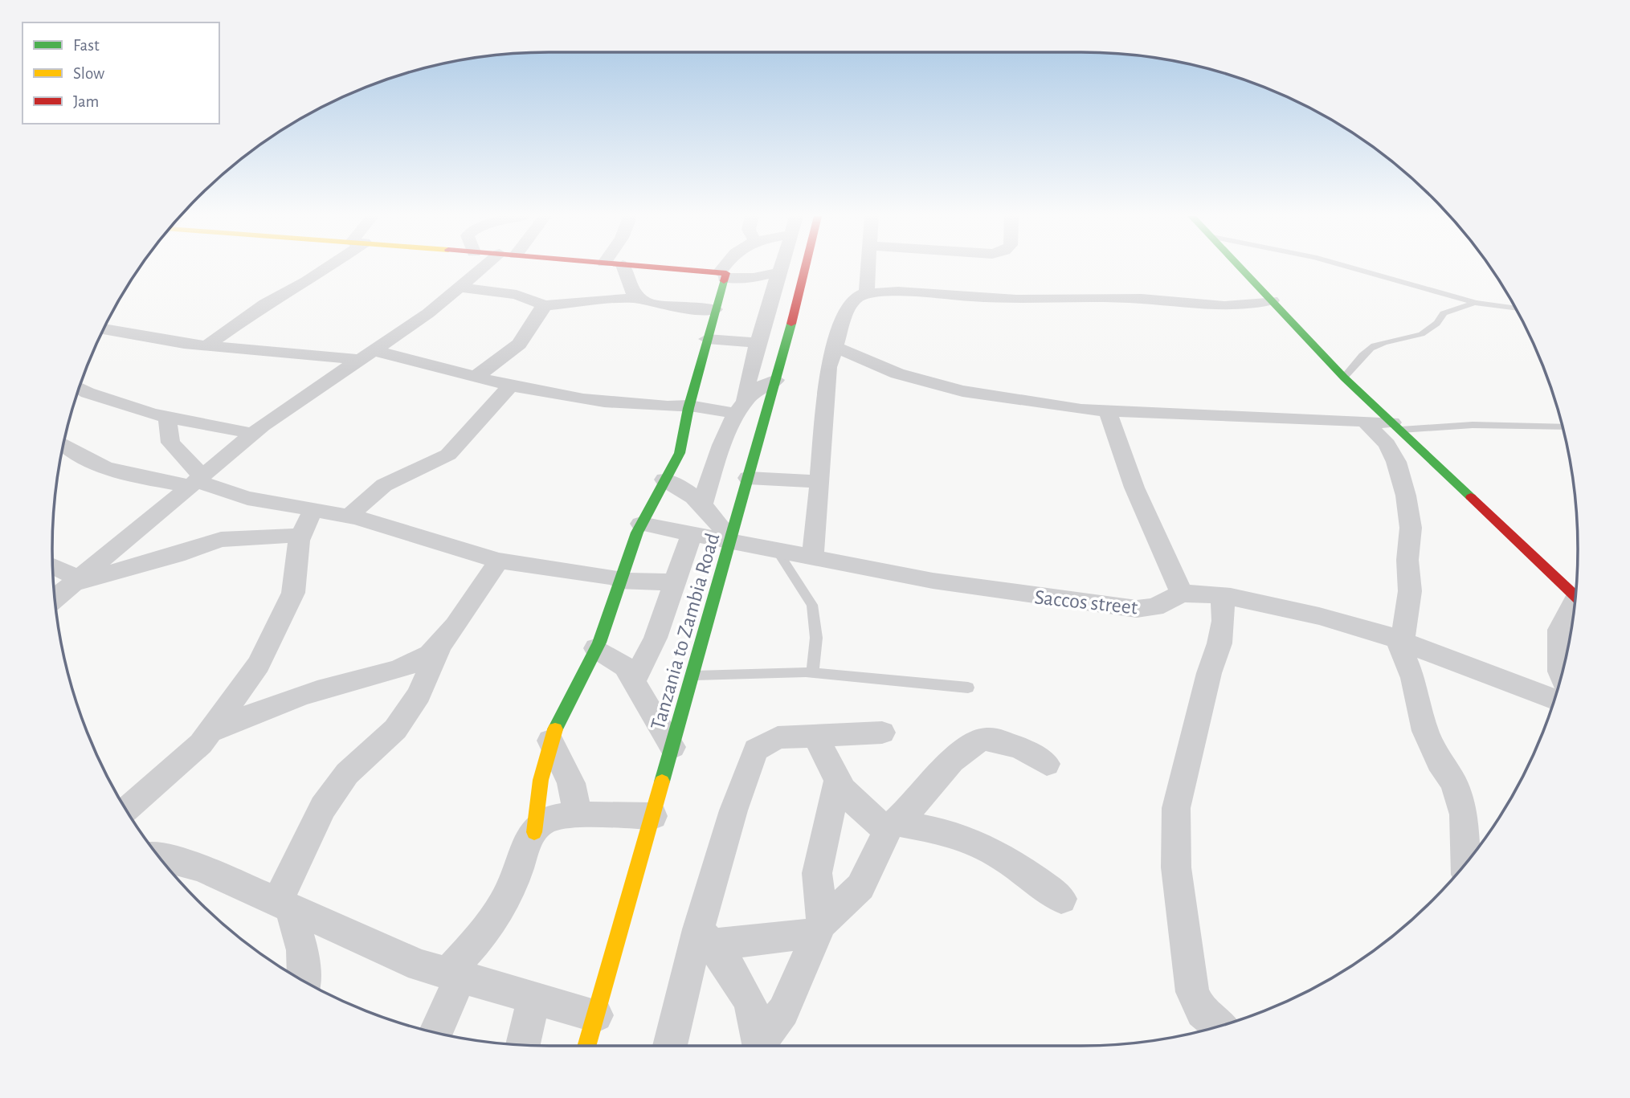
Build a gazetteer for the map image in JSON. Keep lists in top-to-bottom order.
{
  "streets": {
    "main road": ["Tanzania to Zambia Road"],
    "street": ["Saccos street"]
  },
  "crossings": [
    ["Saccos street", "Tanzania to Zambia Road"]
  ],
  "legend": ["Fast", "Slow", "Jam"]
}
